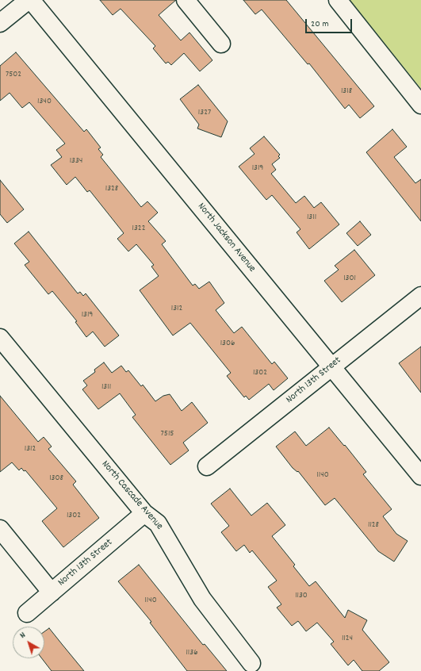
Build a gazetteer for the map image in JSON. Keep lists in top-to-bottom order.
{
  "streets": {
    "street": ["North Jackson Avenue", "North 13th Street", "North Cascade Avenue"]
  },
  "crossings": [
    ["North Jackson Avenue", "North 13th Street"],
    ["North 13th Street", "North Cascade Avenue"]
  ],
  "house_numbers": [
    "7502",
    "1318",
    "1340",
    "1327",
    "1334",
    "1319",
    "1328",
    "1311",
    "1322",
    "1301",
    "1312",
    "1319",
    "1306",
    "1302",
    "1311",
    "7515",
    "1312",
    "1140",
    "1308",
    "1302",
    "1128",
    "1130",
    "1140",
    "1124",
    "1136"
  ],
  "scale_bar": "20 m",
  "north": "top left"
}
